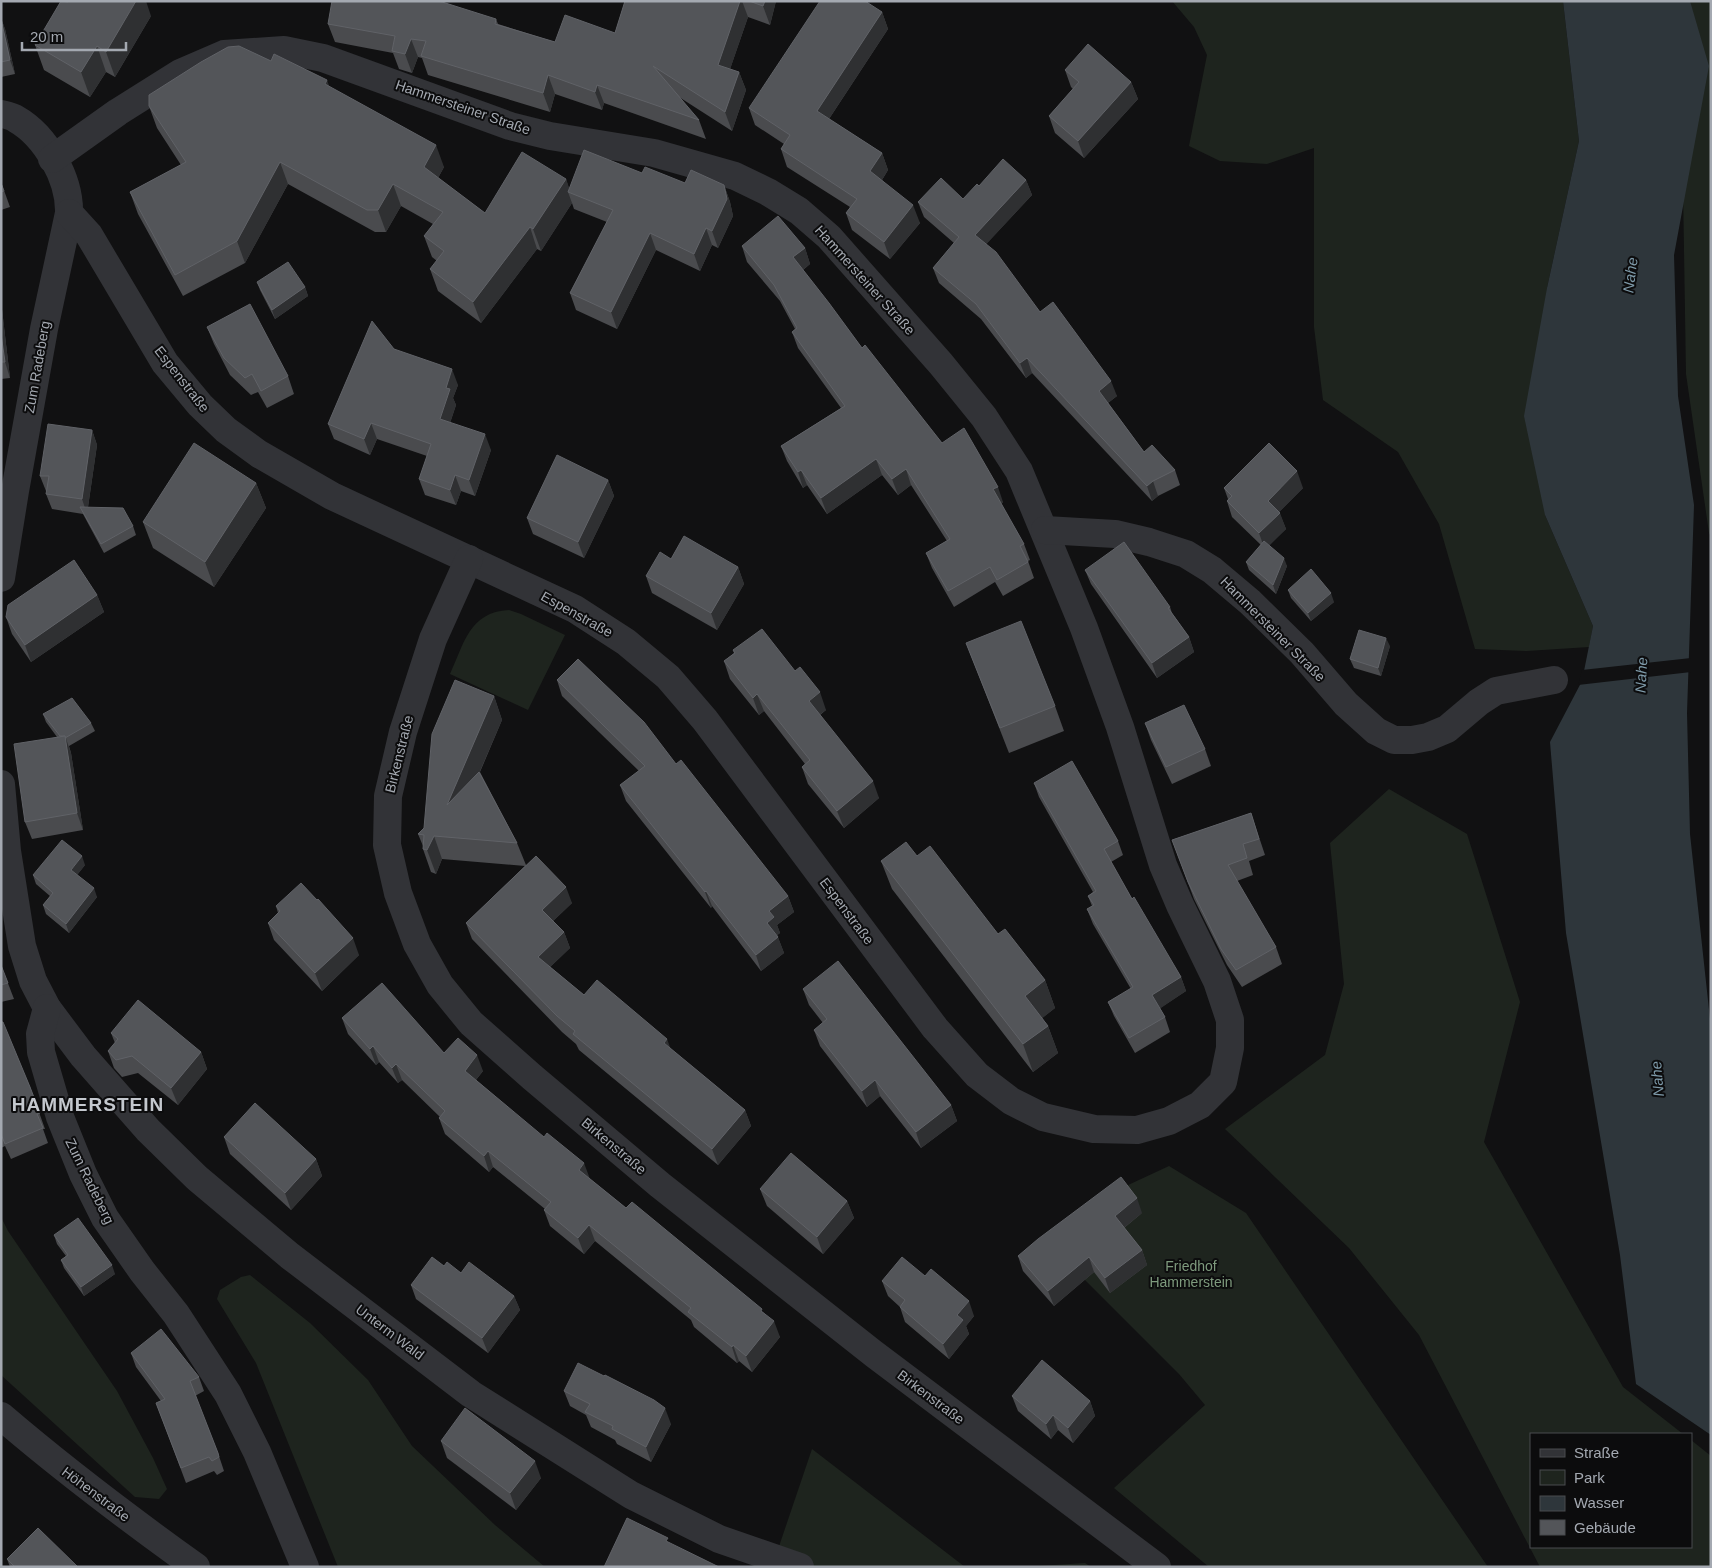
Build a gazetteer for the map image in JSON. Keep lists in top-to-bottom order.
{
  "streets": {
    "street": [
      "Hammersteiner Straße",
      "Zum Radeberg",
      "Espenstraße",
      "Birkenstraße",
      "Unterm Wald",
      "Höhenstraße"
    ]
  },
  "crossings": [
    ["Hammersteiner Straße", "Zum Radeberg"],
    ["Hammersteiner Straße", "Espenstraße"],
    ["Zum Radeberg", "Espenstraße"],
    ["Zum Radeberg", "Unterm Wald"],
    ["Espenstraße", "Birkenstraße"]
  ],
  "districts": ["HAMMERSTEIN"],
  "water": ["Nahe"],
  "parks": ["Friedhof Hammerstein"],
  "legend": [
    "Straße",
    "Park",
    "Wasser",
    "Gebäude"
  ],
  "scale_bar": "20 m"
}
